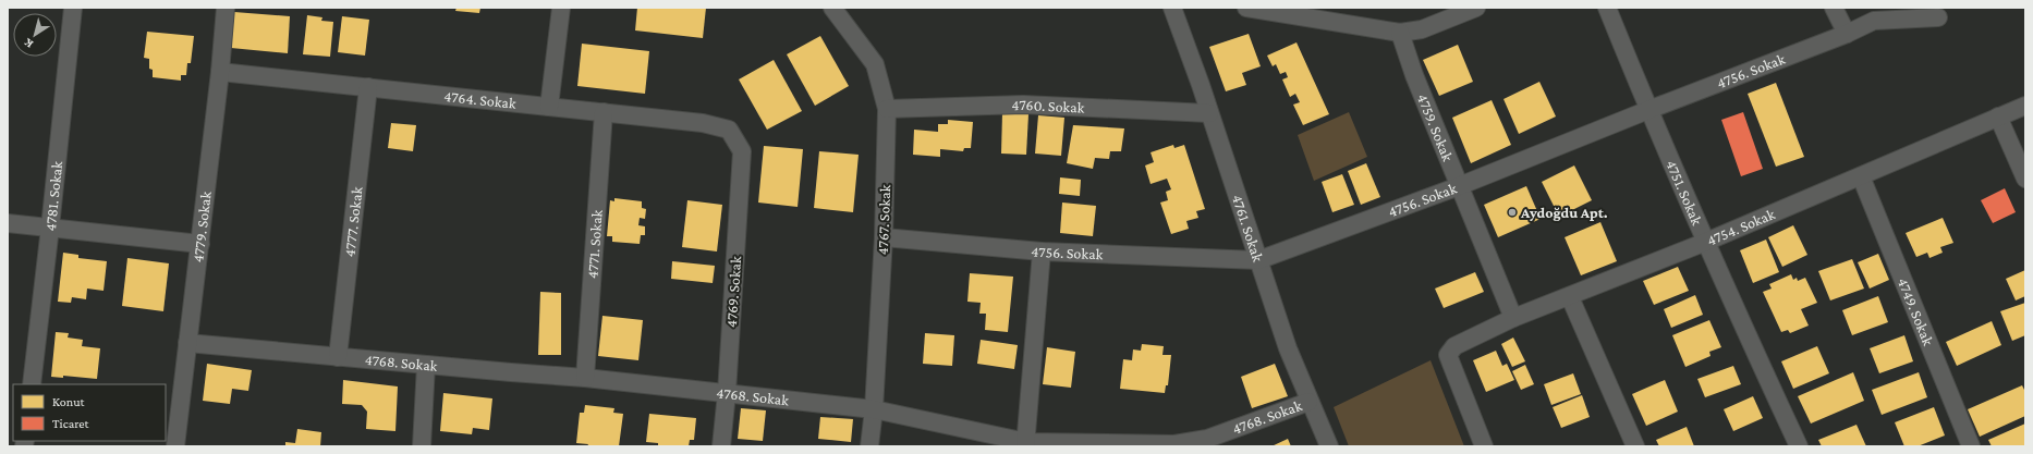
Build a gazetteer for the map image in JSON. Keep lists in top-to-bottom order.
{
  "streets": {
    "street": [
      "4756. Sokak",
      "4764. Sokak",
      "4760. Sokak",
      "4759. Sokak",
      "4751. Sokak",
      "4781. Sokak",
      "4767. Sokak",
      "4777. Sokak",
      "4779. Sokak",
      "4754. Sokak",
      "4761. Sokak",
      "4771. Sokak",
      "4769. Sokak",
      "4749. Sokak",
      "4768. Sokak"
    ]
  },
  "crossings": [
    ["4756. Sokak", "4759. Sokak"],
    ["4756. Sokak", "4751. Sokak"],
    ["4756. Sokak", "4767. Sokak"],
    ["4756. Sokak", "4761. Sokak"],
    ["4764. Sokak", "4777. Sokak"],
    ["4764. Sokak", "4779. Sokak"],
    ["4764. Sokak", "4771. Sokak"],
    ["4764. Sokak", "4769. Sokak"],
    ["4760. Sokak", "4767. Sokak"],
    ["4760. Sokak", "4761. Sokak"],
    ["4759. Sokak", "4754. Sokak"],
    ["4751. Sokak", "4754. Sokak"],
    ["4767. Sokak", "4768. Sokak"],
    ["4777. Sokak", "4768. Sokak"],
    ["4779. Sokak", "4768. Sokak"],
    ["4754. Sokak", "4749. Sokak"],
    ["4761. Sokak", "4768. Sokak"],
    ["4771. Sokak", "4768. Sokak"],
    ["4769. Sokak", "4768. Sokak"]
  ],
  "places": ["Aydoğdu Apt."],
  "legend": ["Konut", "Ticaret"],
  "north": "bottom left"
}
